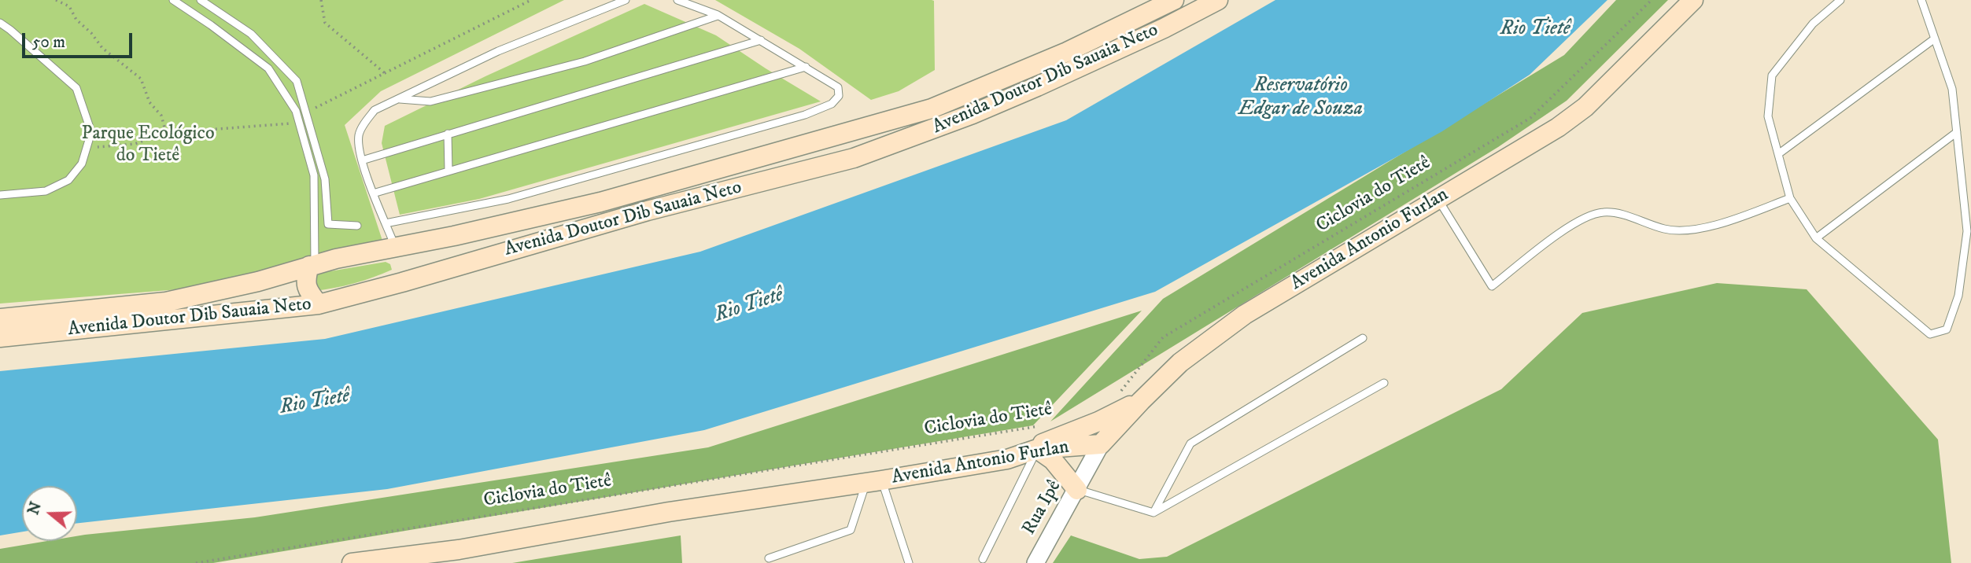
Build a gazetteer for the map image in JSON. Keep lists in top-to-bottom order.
{
  "streets": {
    "main road": ["Avenida Doutor Dib Sauaia Neto", "Avenida Antonio Furlan"],
    "street": ["Rua Ipê"],
    "path": ["Ciclovia do Tietê"]
  },
  "crossings": [
    ["Avenida Antonio Furlan", "Rua Ipê"]
  ],
  "water": ["Rio Tietê", "Reservatório Edgar de Souza"],
  "parks": ["Parque Ecológico do Tietê"],
  "scale_bar": "50 m",
  "north": "left"
}
